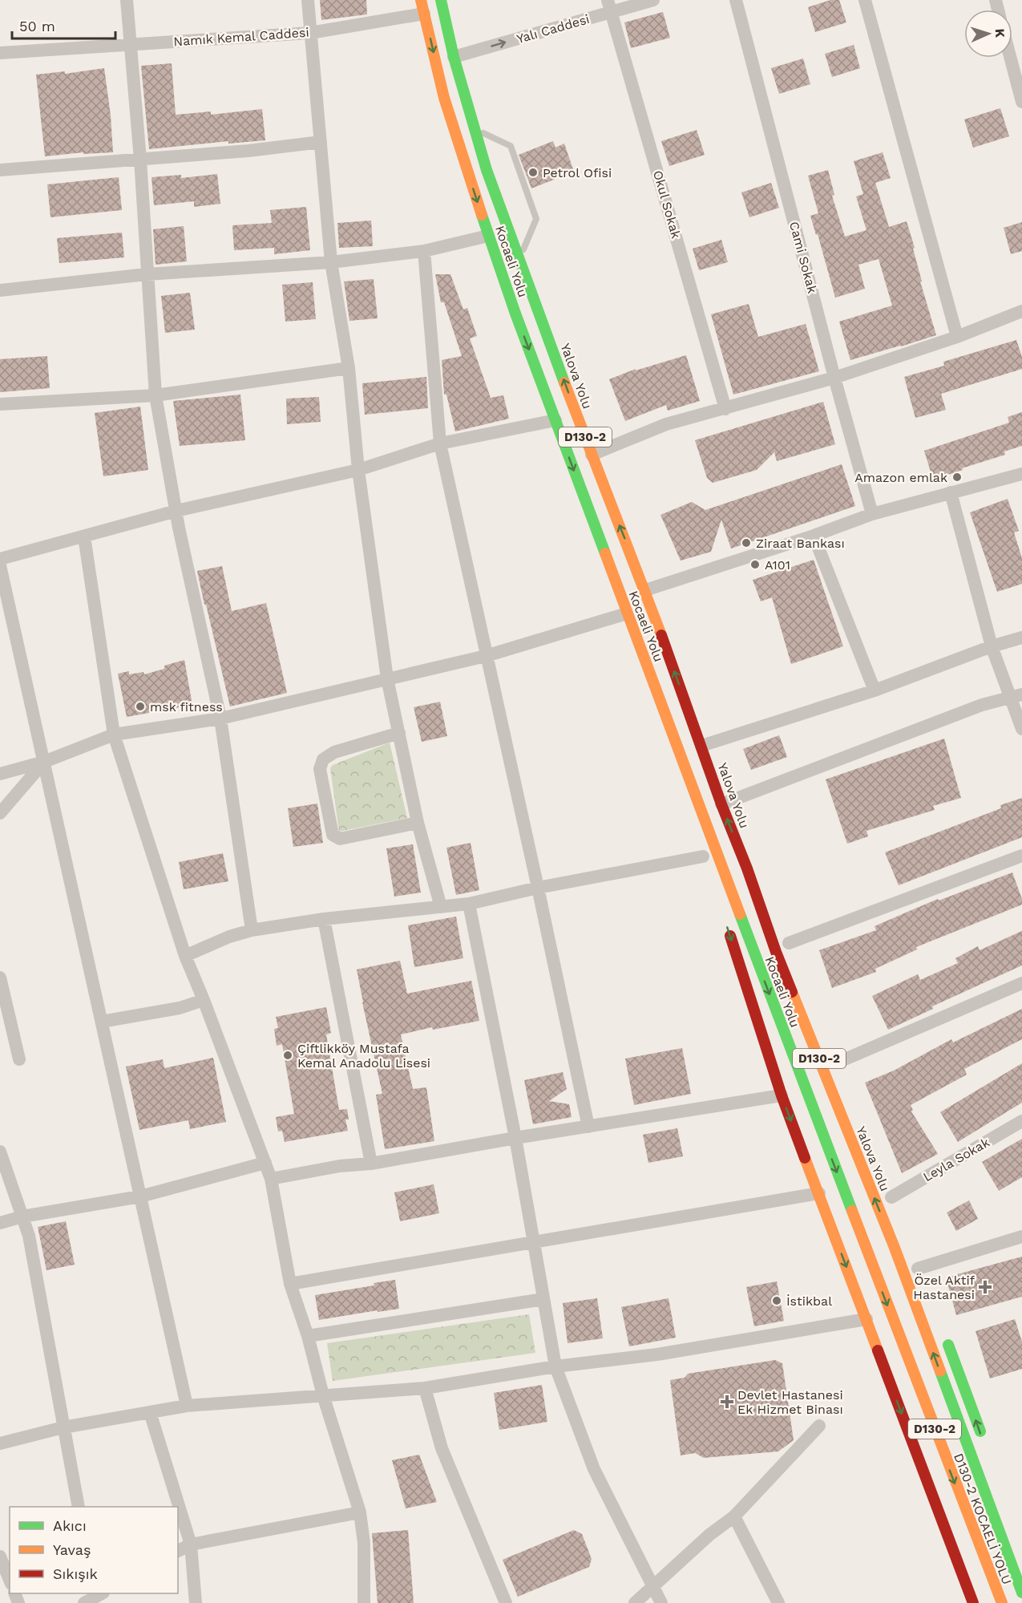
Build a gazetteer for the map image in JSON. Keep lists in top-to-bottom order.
{
  "streets": {
    "highway": [
      "Kocaeli̇ Yolu",
      "Yalova Yolu",
      "D130-2",
      "D130-2 KOCAELİ YOLU"
    ],
    "street": [
      "Yalı Caddesi",
      "Namık Kemal Caddesi",
      "Okul Sokak",
      "Cami Sokak",
      "Leyla Sokak"
    ]
  },
  "crossings": [
    ["Yalı Caddesi", "Okul Sokak"],
    ["Yalı Caddesi", "Yalova Yolu"],
    ["Namık Kemal Caddesi", "Kocaeli̇ Yolu"],
    ["Kocaeli̇ Yolu", "D130-2 KOCAELİ YOLU"]
  ],
  "one_way": ["Yalı Caddesi"],
  "places": {
    "other": [
      "Petrol Ofisi",
      "Amazon emlak",
      "Ziraat Bankası",
      "A101",
      "msk fitness",
      "Çiftlikköy Mustafa Kemal Anadolu Lisesi",
      "İstikbal"
    ],
    "health": ["Özel Aktif Hastanesi", "Devlet Hastanesi Ek Hizmet Binası"]
  },
  "legend": ["Akıcı", "Yavaş", "Sıkışık"],
  "scale_bar": "50 m",
  "north": "right"
}
